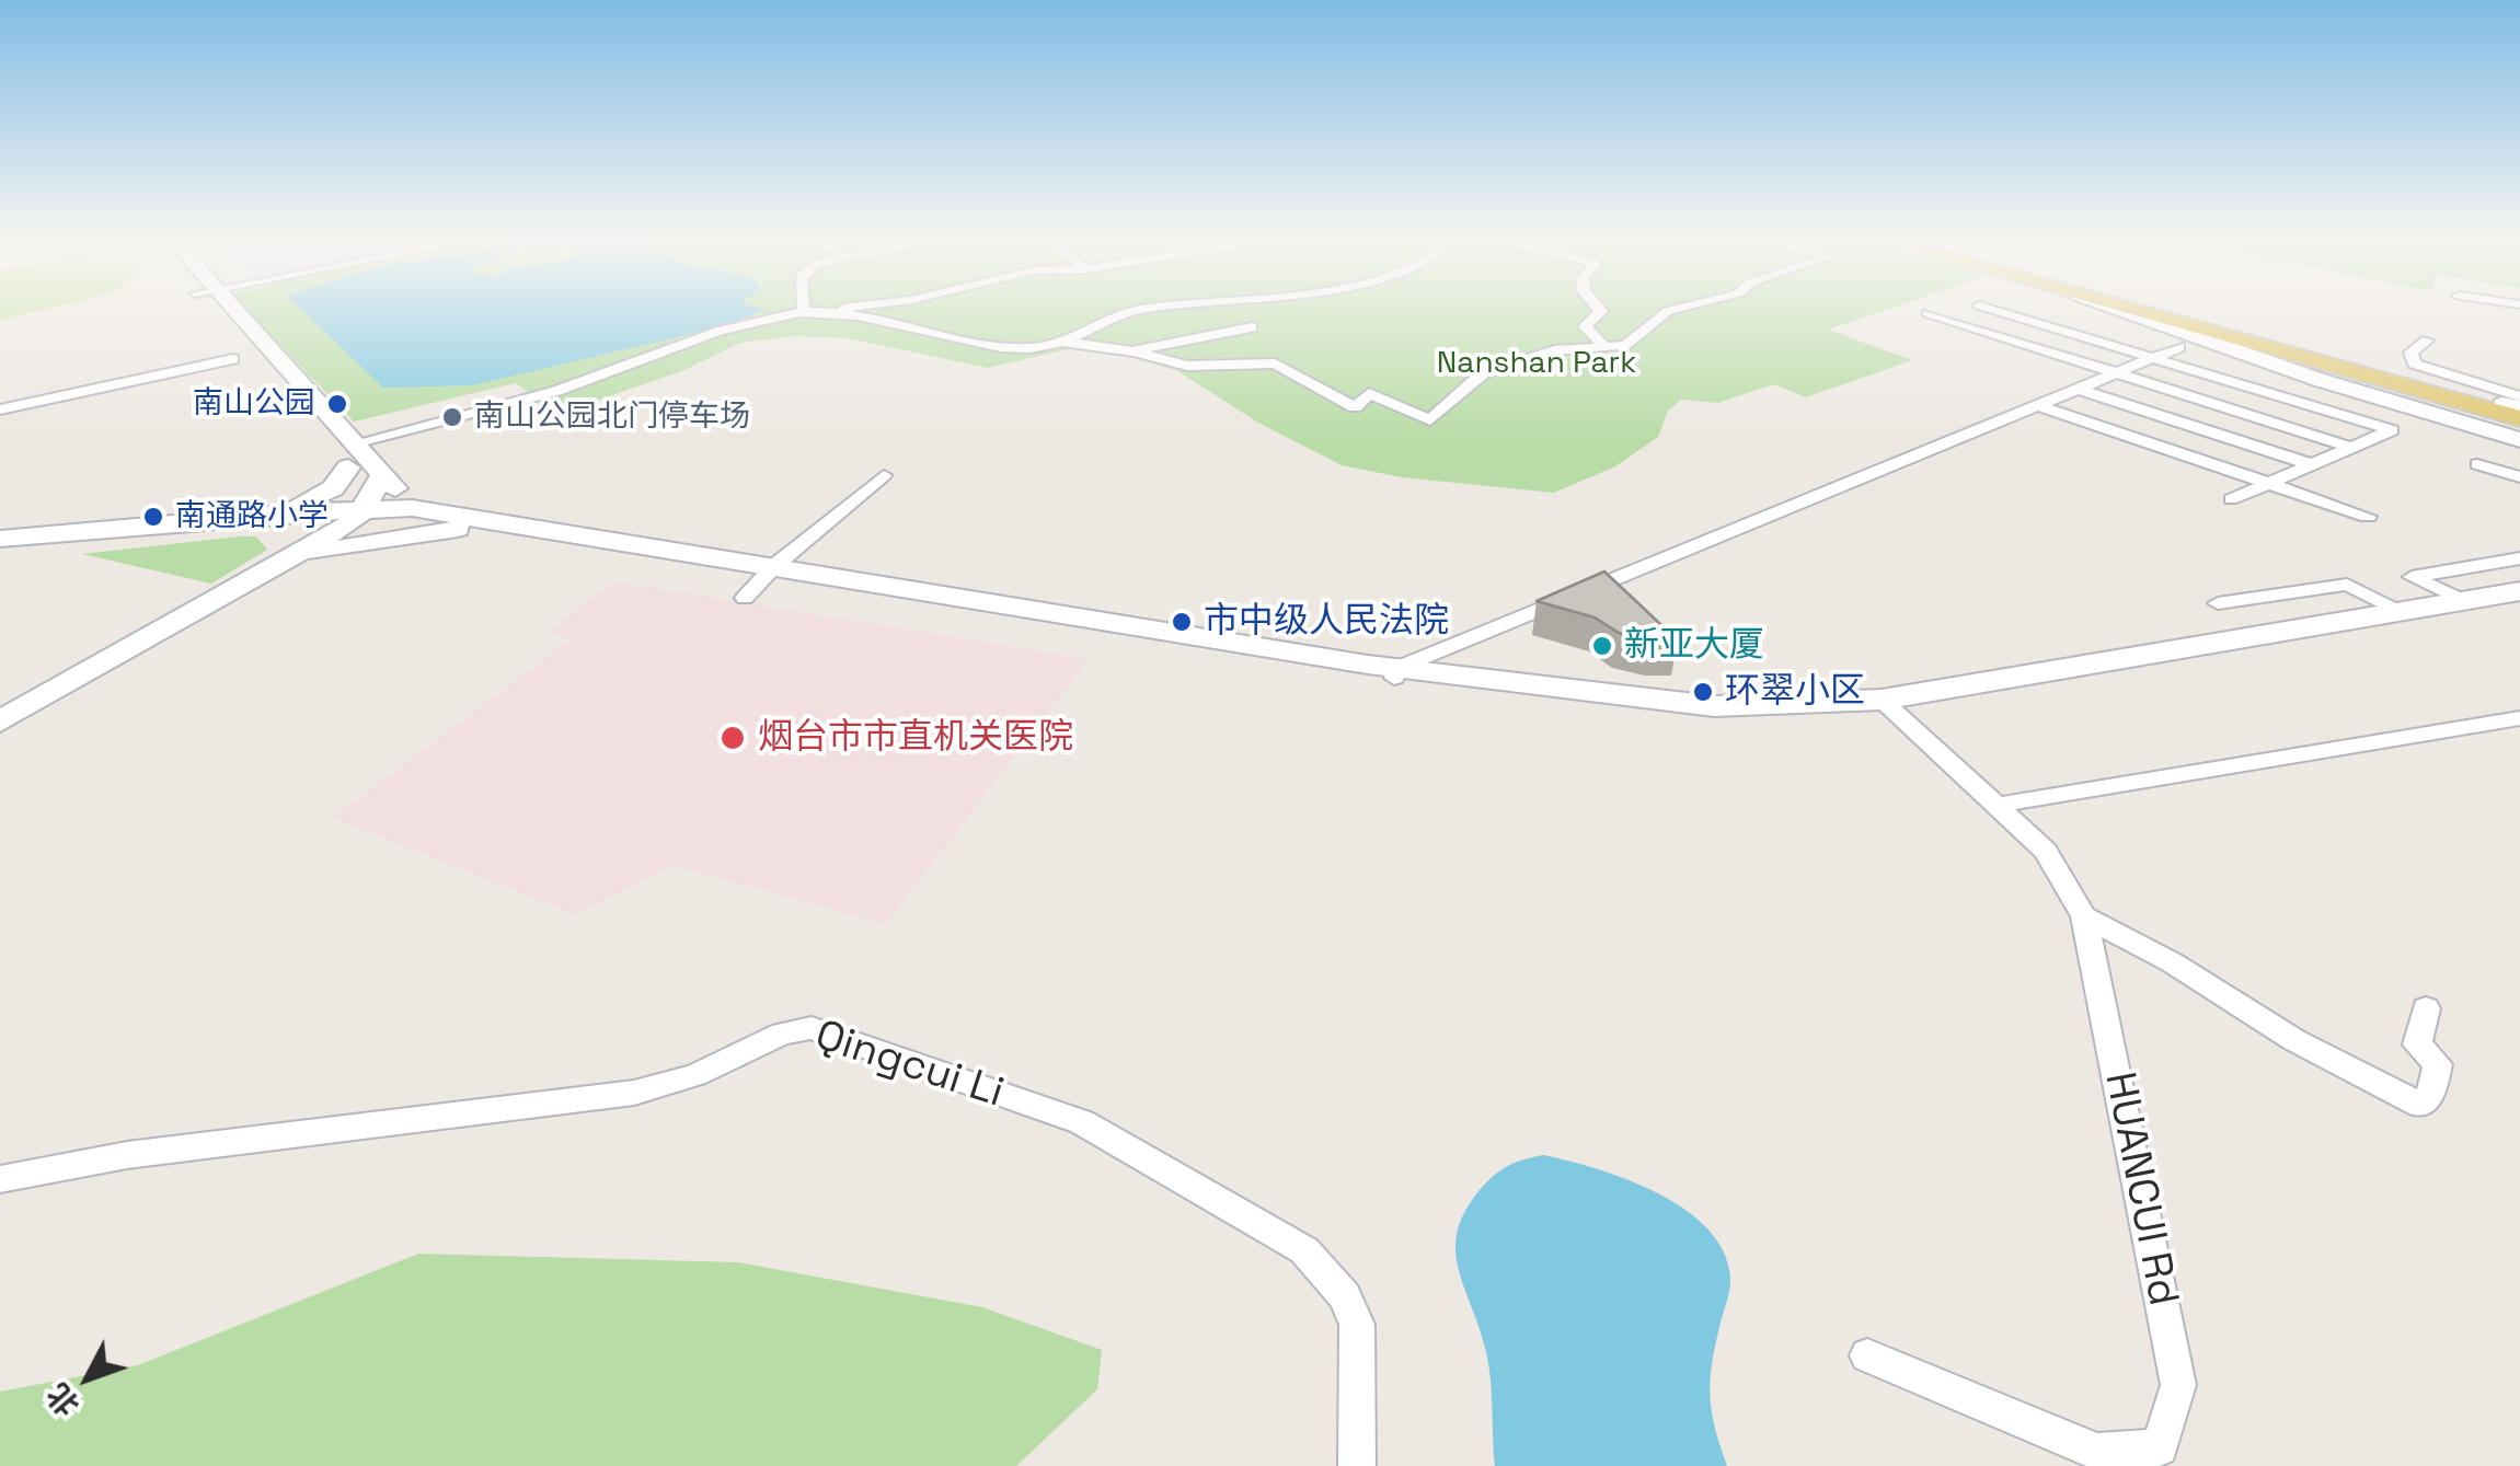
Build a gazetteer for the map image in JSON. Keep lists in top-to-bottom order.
{
  "streets": {
    "street": ["Qingcui Li", "HUANCUI Rd"]
  },
  "parks": ["Nanshan Park"],
  "places": [
    "南山公园",
    "南山公园北门停车场",
    "南通路小学",
    "市中级人民法院",
    "新亚大厦",
    "环翠小区",
    "烟台市市直机关医院"
  ],
  "north": "bottom left"
}
